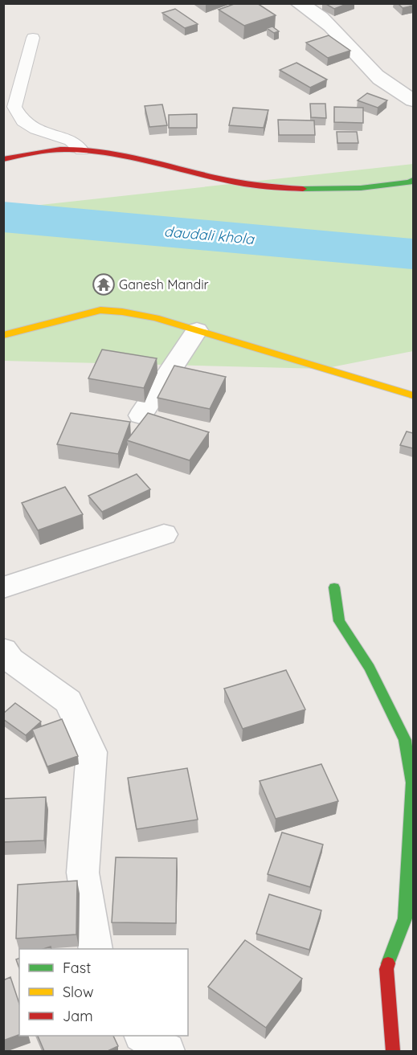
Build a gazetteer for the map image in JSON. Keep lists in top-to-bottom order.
{
  "water": ["daudali khola"],
  "places": {
    "temple": ["Ganesh Mandir"]
  },
  "legend": ["Fast", "Slow", "Jam"]
}
